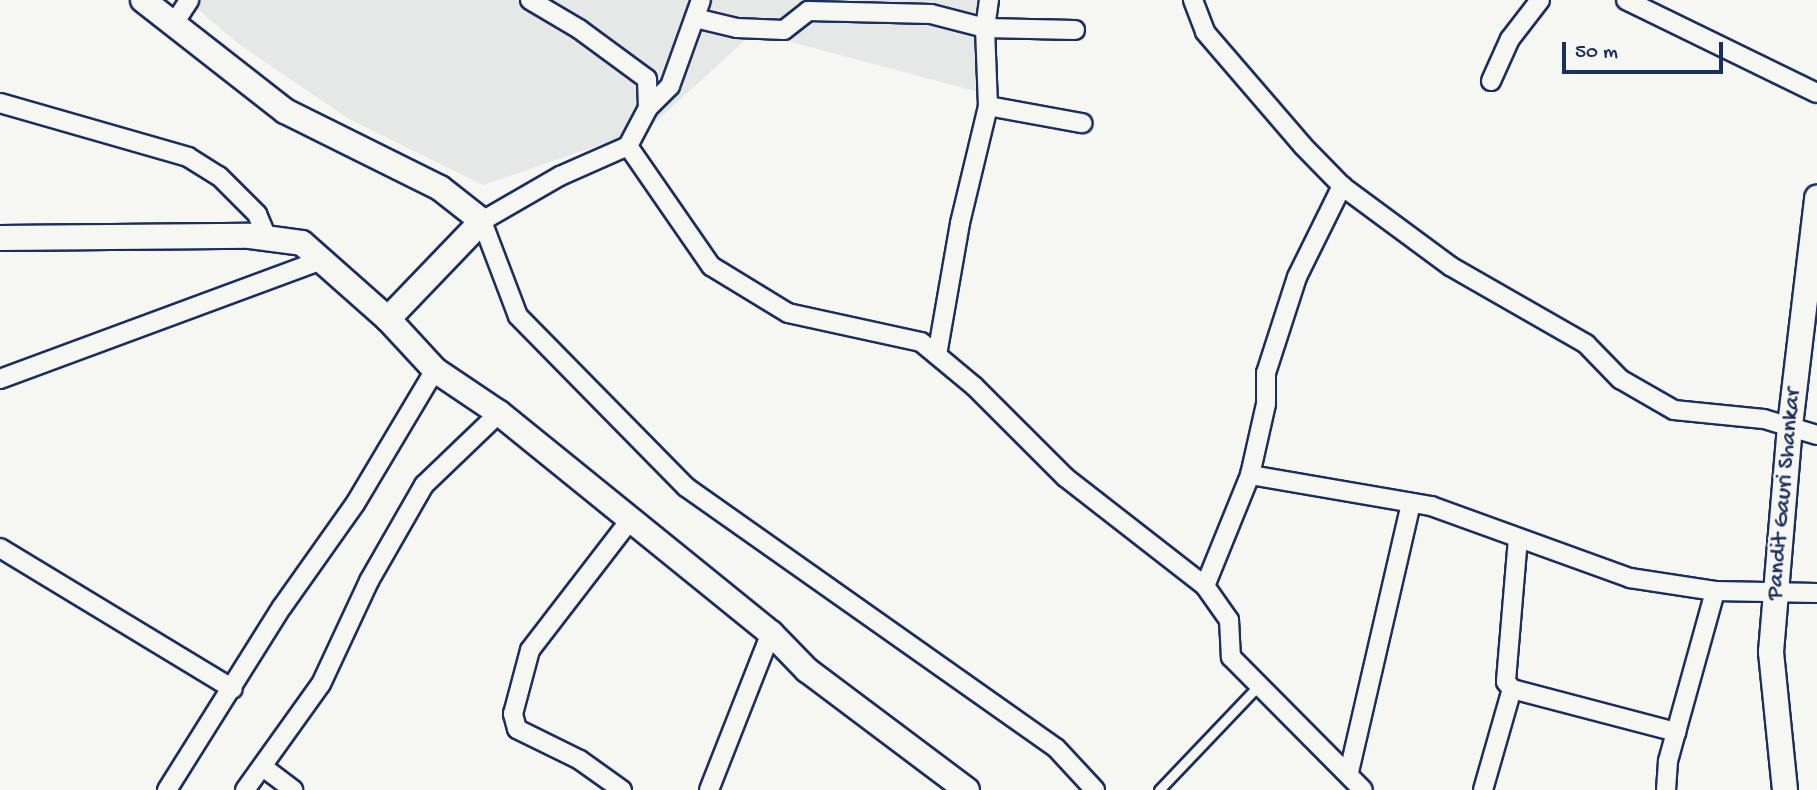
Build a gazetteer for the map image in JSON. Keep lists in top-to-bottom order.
{
  "streets": {
    "street": ["Pandit Gauri Shankar"]
  },
  "scale_bar": "50 m"
}
